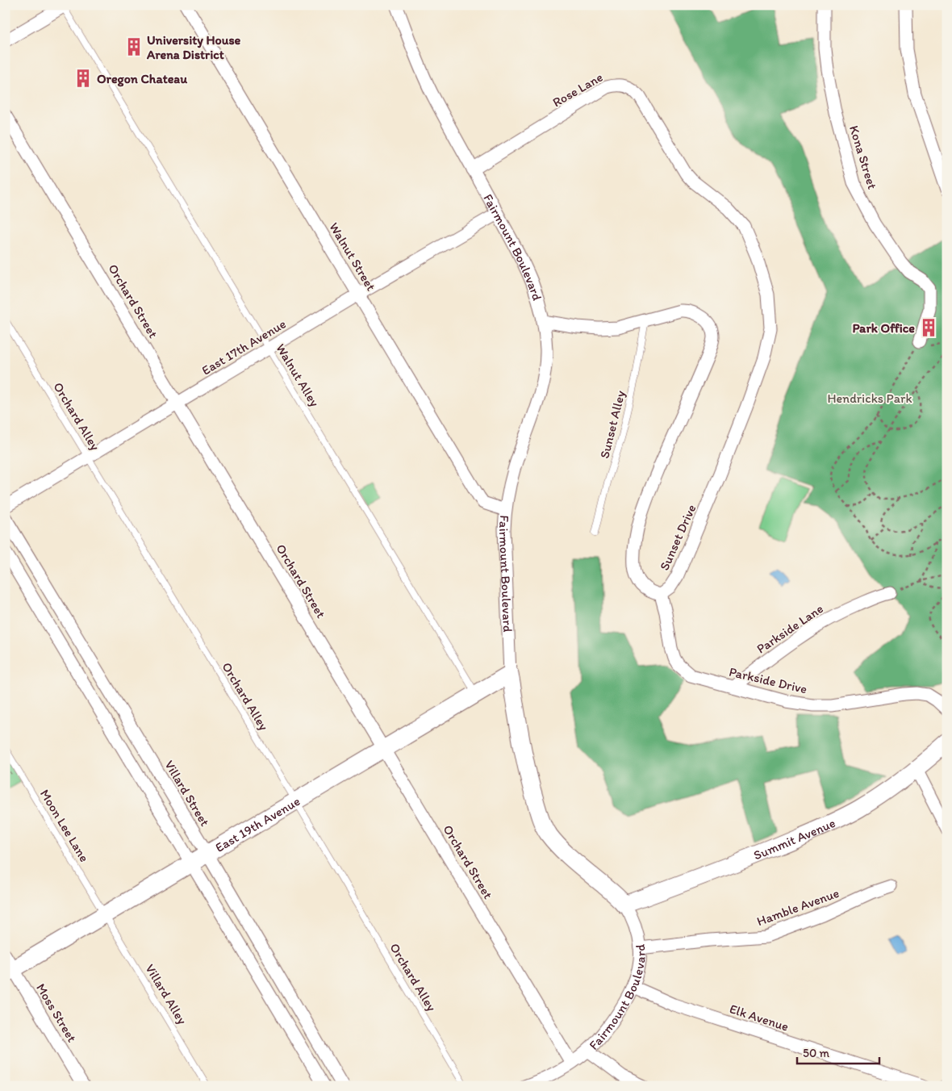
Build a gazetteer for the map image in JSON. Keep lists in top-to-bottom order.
{
  "streets": {
    "street": [
      "Rose Lane",
      "Kona Street",
      "Fairmount Boulevard",
      "Walnut Street",
      "Orchard Street",
      "East 17th Avenue",
      "Sunset Drive",
      "Parkside Lane",
      "Parkside Drive",
      "Villard Street",
      "East 19th Avenue",
      "Summit Avenue",
      "Hamble Avenue",
      "Moss Street",
      "Elk Avenue"
    ],
    "lane": [
      "Walnut Alley",
      "Orchard Alley",
      "Sunset Alley",
      "Moon Lee Lane",
      "Villard Alley"
    ]
  },
  "crossings": [
    ["Rose Lane", "Fairmount Boulevard"],
    ["Rose Lane", "Sunset Drive"],
    ["Fairmount Boulevard", "Walnut Street"],
    ["Fairmount Boulevard", "Orchard Street"],
    ["Fairmount Boulevard", "East 17th Avenue"],
    ["Fairmount Boulevard", "East 19th Avenue"],
    ["Fairmount Boulevard", "Summit Avenue"],
    ["Fairmount Boulevard", "Hamble Avenue"],
    ["Fairmount Boulevard", "Elk Avenue"],
    ["Walnut Street", "East 17th Avenue"],
    ["Orchard Street", "East 17th Avenue"],
    ["Orchard Street", "East 19th Avenue"],
    ["East 17th Avenue", "Walnut Alley"],
    ["East 17th Avenue", "Orchard Alley"],
    ["Walnut Alley", "East 19th Avenue"],
    ["Orchard Alley", "East 19th Avenue"],
    ["Sunset Drive", "Parkside Drive"],
    ["Parkside Lane", "Parkside Drive"],
    ["Villard Street", "East 19th Avenue"],
    ["East 19th Avenue", "Moon Lee Lane"],
    ["East 19th Avenue", "Villard Alley"],
    ["East 19th Avenue", "Moss Street"],
    ["Moon Lee Lane", "Villard Alley"]
  ],
  "parks": ["Hendricks Park"],
  "places": {
    "building": ["University House Arena District", "Oregon Chateau", "Park Office"]
  },
  "scale_bar": "50 m"
}
